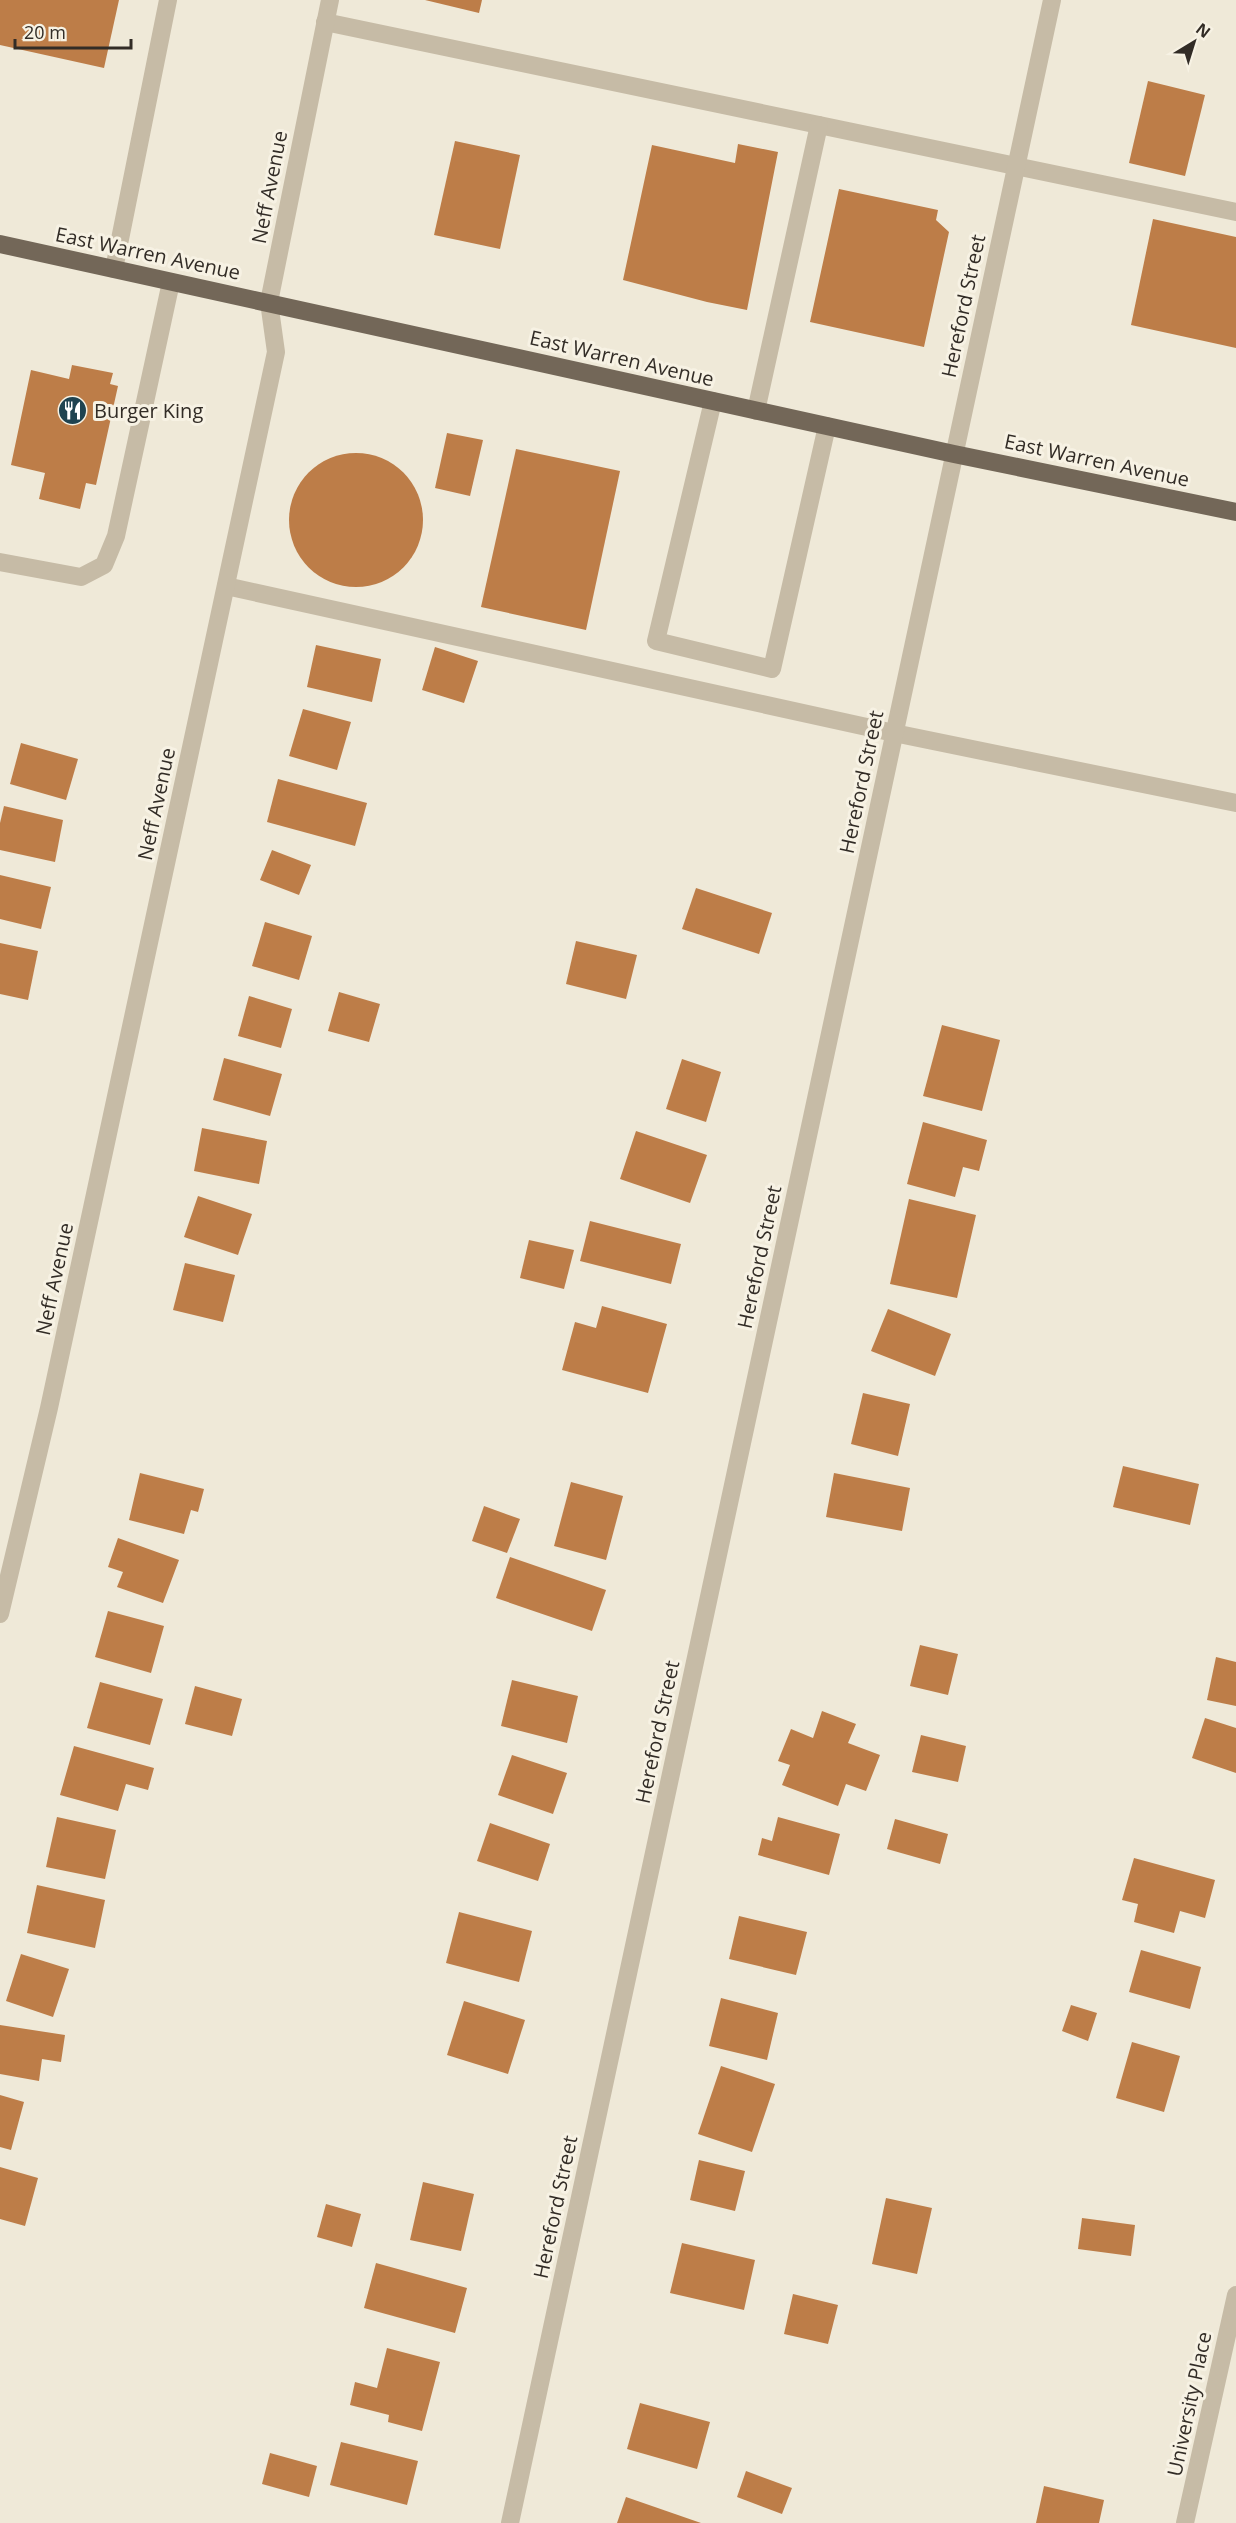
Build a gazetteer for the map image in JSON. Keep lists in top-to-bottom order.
{
  "streets": {
    "main road": ["East Warren Avenue"],
    "street": ["Neff Avenue", "Hereford Street", "University Place"]
  },
  "crossings": [
    ["Neff Avenue", "East Warren Avenue"],
    ["East Warren Avenue", "Hereford Street"]
  ],
  "places": {
    "restaurant": ["Burger King"]
  },
  "scale_bar": "20 m",
  "north": "top right"
}
